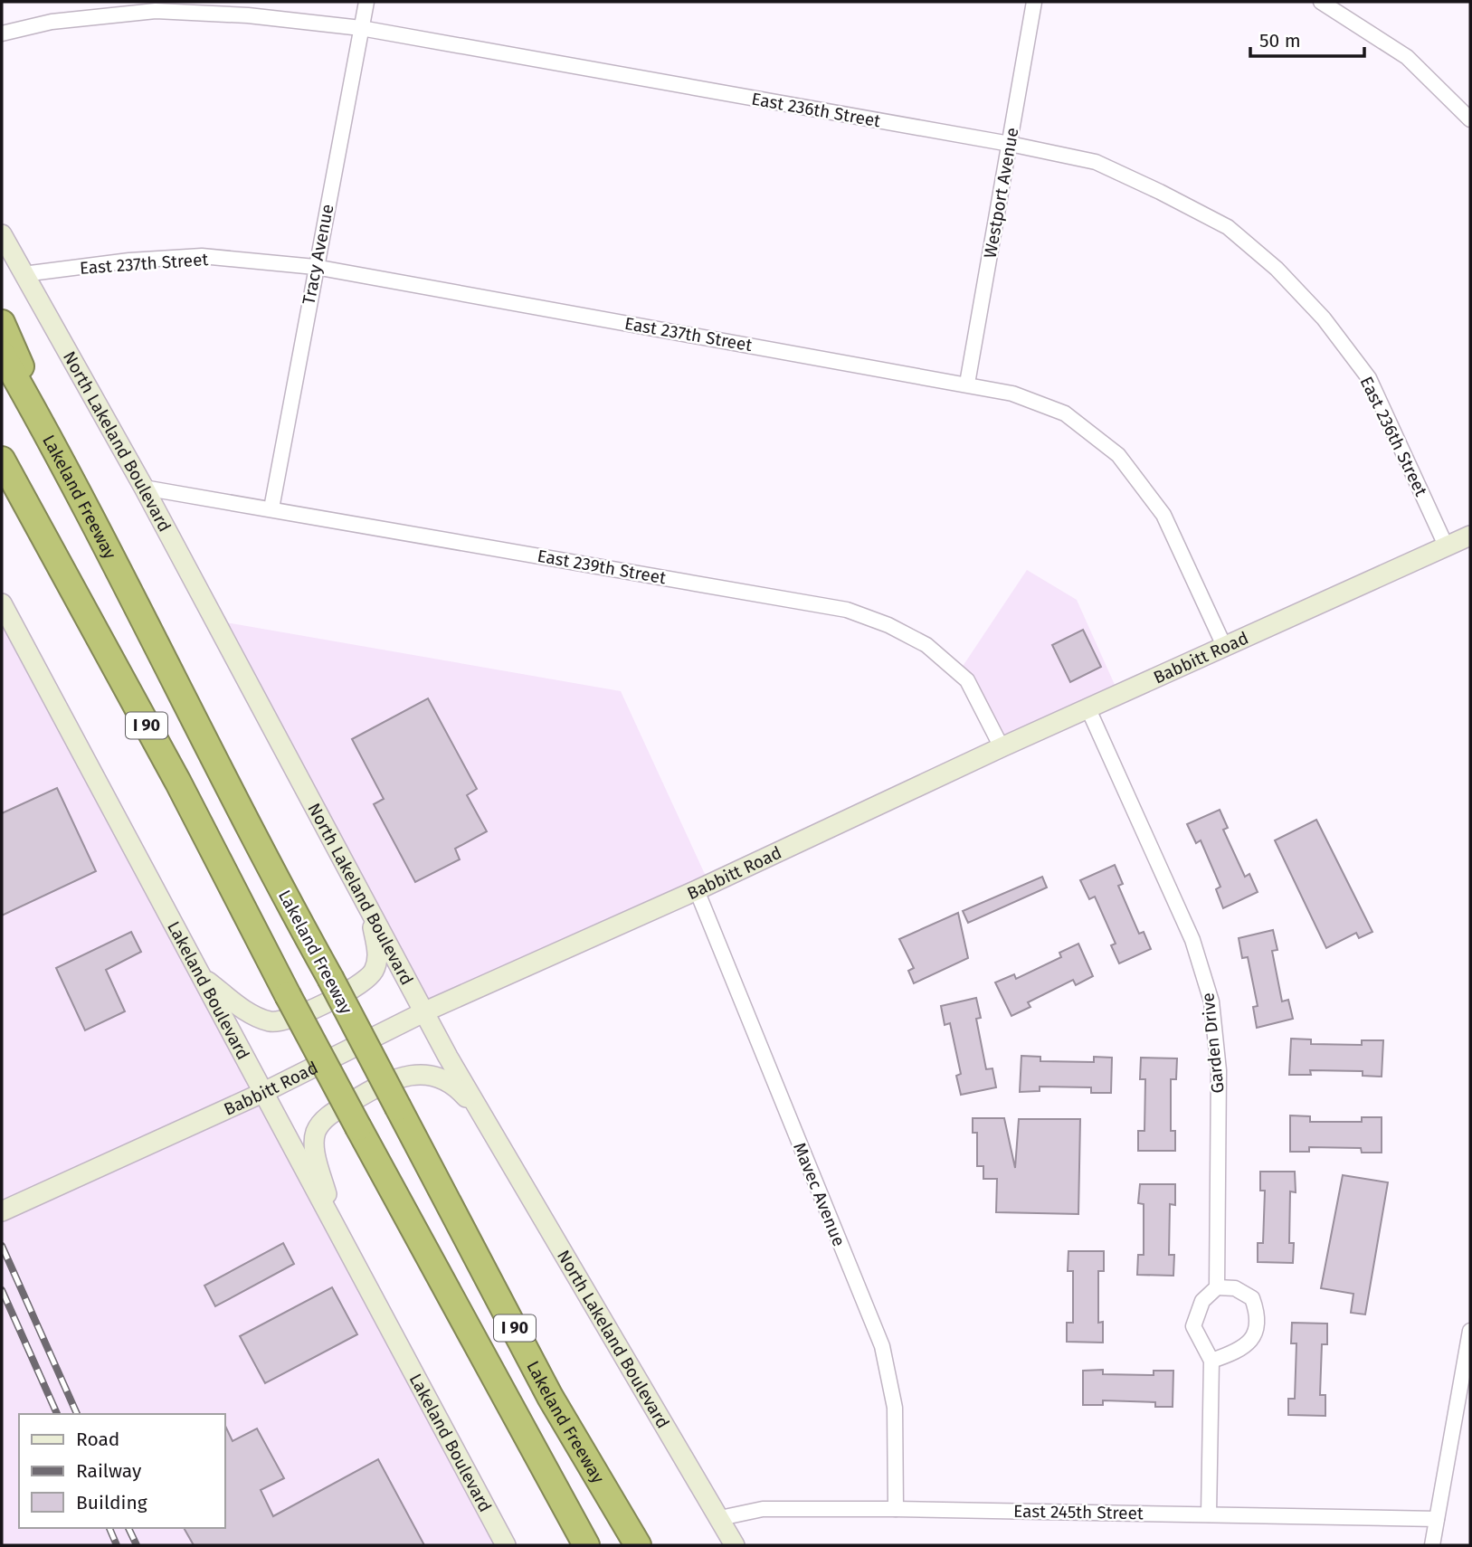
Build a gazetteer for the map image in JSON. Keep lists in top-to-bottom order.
{
  "streets": {
    "highway": ["Lakeland Freeway", "I 90"],
    "street": [
      "East 236th Street",
      "Westport Avenue",
      "Tracy Avenue",
      "East 237th Street",
      "North Lakeland Boulevard",
      "East 239th Street",
      "Babbitt Road",
      "Lakeland Boulevard",
      "Garden Drive",
      "Mavec Avenue",
      "East 245th Street"
    ]
  },
  "crossings": [
    ["East 236th Street", "Westport Avenue"],
    ["East 236th Street", "Tracy Avenue"],
    ["East 236th Street", "Babbitt Road"],
    ["Westport Avenue", "East 237th Street"],
    ["Tracy Avenue", "East 237th Street"],
    ["Tracy Avenue", "East 239th Street"],
    ["East 237th Street", "North Lakeland Boulevard"],
    ["East 237th Street", "Babbitt Road"],
    ["North Lakeland Boulevard", "East 239th Street"],
    ["North Lakeland Boulevard", "Babbitt Road"],
    ["North Lakeland Boulevard", "East 245th Street"],
    ["East 239th Street", "Babbitt Road"],
    ["Babbitt Road", "Lakeland Boulevard"],
    ["Babbitt Road", "Garden Drive"],
    ["Babbitt Road", "Mavec Avenue"],
    ["Mavec Avenue", "East 245th Street"]
  ],
  "legend": ["Road", "Railway", "Building"],
  "scale_bar": "50 m"
}
